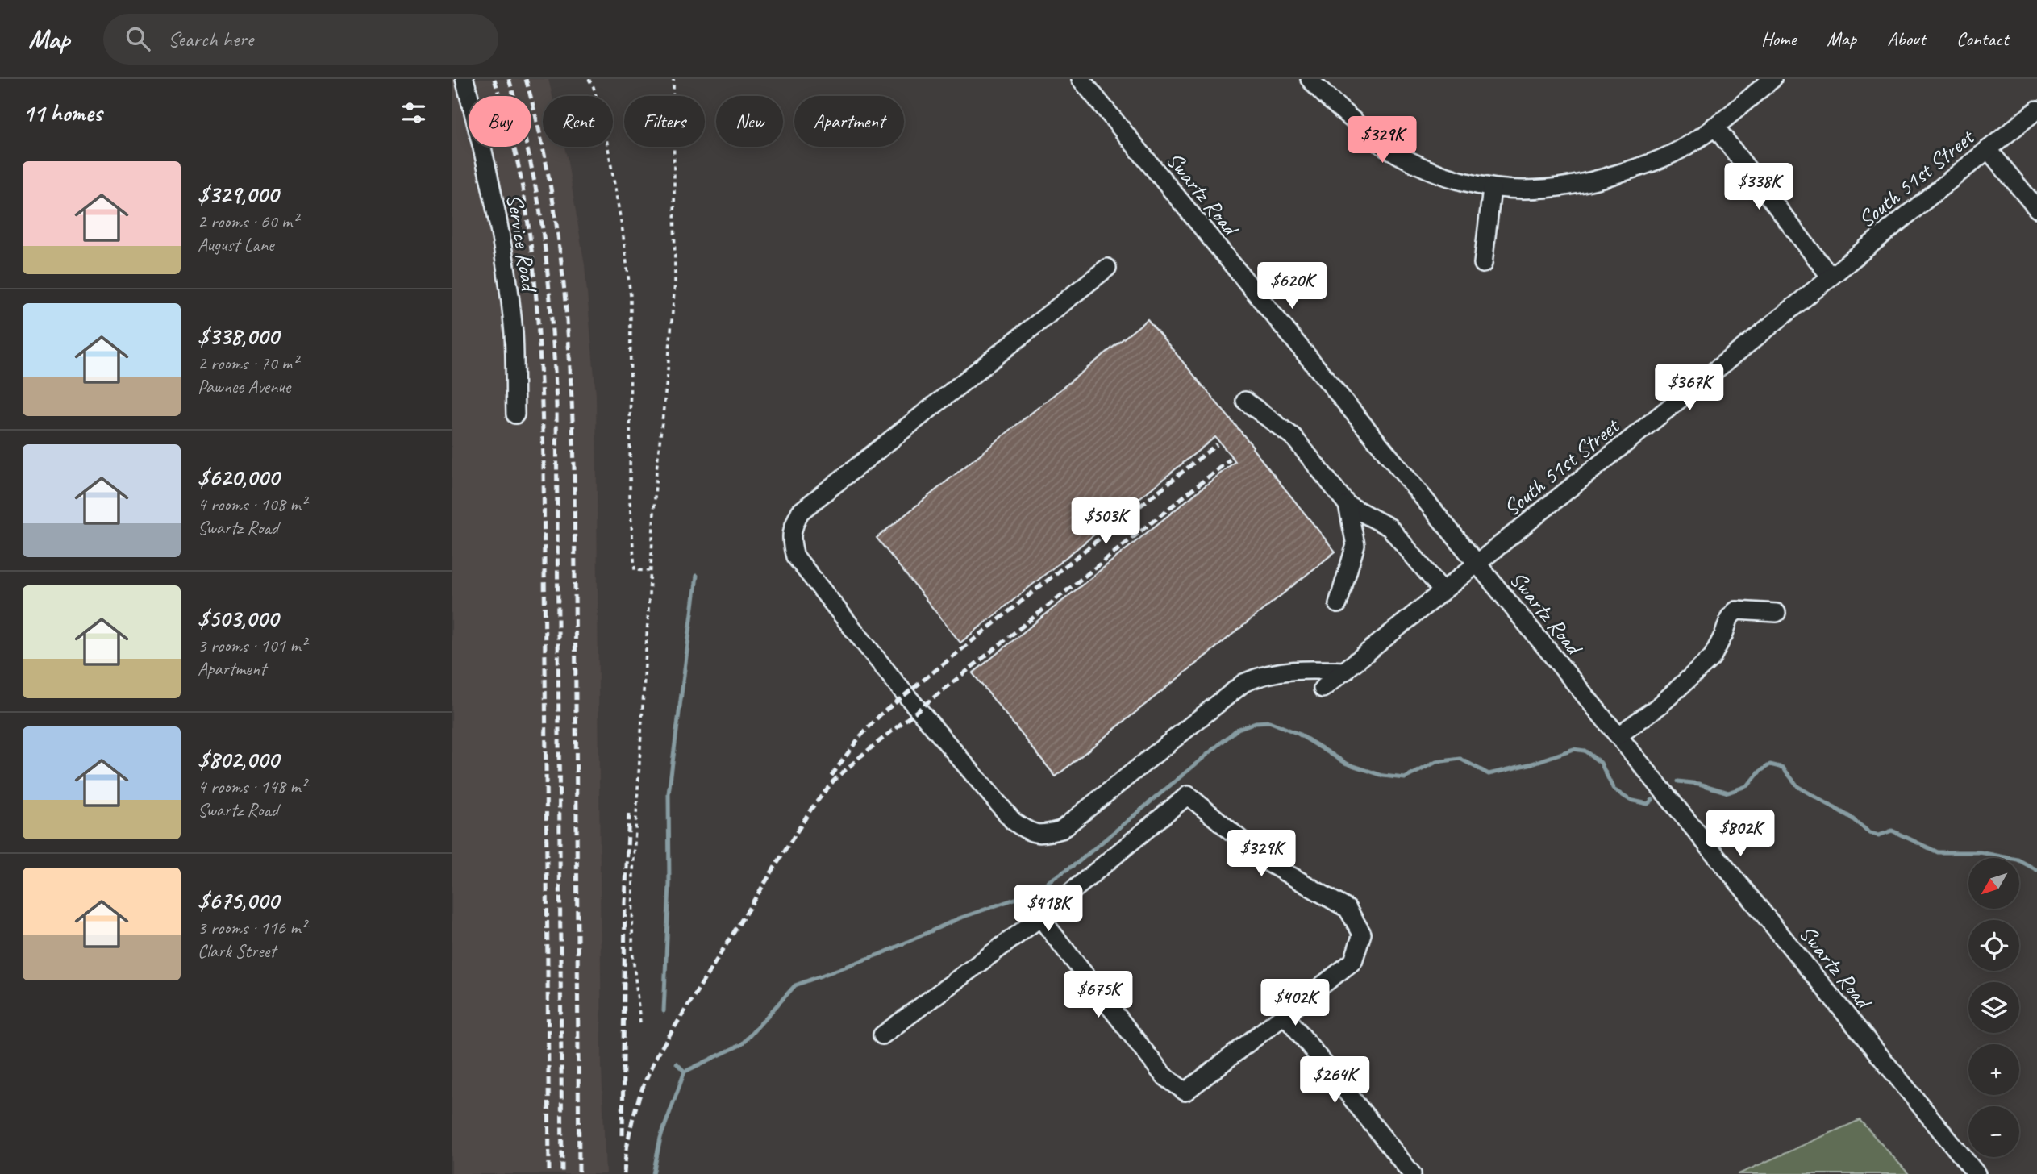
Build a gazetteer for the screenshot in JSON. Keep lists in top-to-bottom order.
{
  "streets": {
    "street": ["South 51st Street", "Swartz Road", "Service Road"]
  },
  "crossings": [
    ["South 51st Street", "Swartz Road"]
  ],
  "north": "bottom left",
  "page": {
    "header": "Map",
    "search": "Search here",
    "nav": [
      "Home",
      "Map",
      "About",
      "Contact"
    ],
    "heading": "11 homes",
    "chip": [
      "Buy",
      "Rent",
      "Filters",
      "New",
      "Apartment"
    ],
    "price": [
      "$329K",
      "$338K",
      "$620K",
      "$367K",
      "$503K",
      "$802K",
      "$329K",
      "$418K",
      "$675K",
      "$402K",
      "$264K"
    ],
    "list": [
      {
        "name": "$329,000",
        "note": "2 rooms · 60 m² · August Lane"
      },
      {
        "name": "$338,000",
        "note": "2 rooms · 70 m² · Pawnee Avenue"
      },
      {
        "name": "$620,000",
        "note": "4 rooms · 108 m² · Swartz Road"
      },
      {
        "name": "$503,000",
        "note": "3 rooms · 101 m² · Apartment"
      },
      {
        "name": "$802,000",
        "note": "4 rooms · 148 m² · Swartz Road"
      },
      {
        "name": "$675,000",
        "note": "3 rooms · 116 m² · Clark Street"
      }
    ],
    "map_buttons": ["+", "−"]
  }
}
